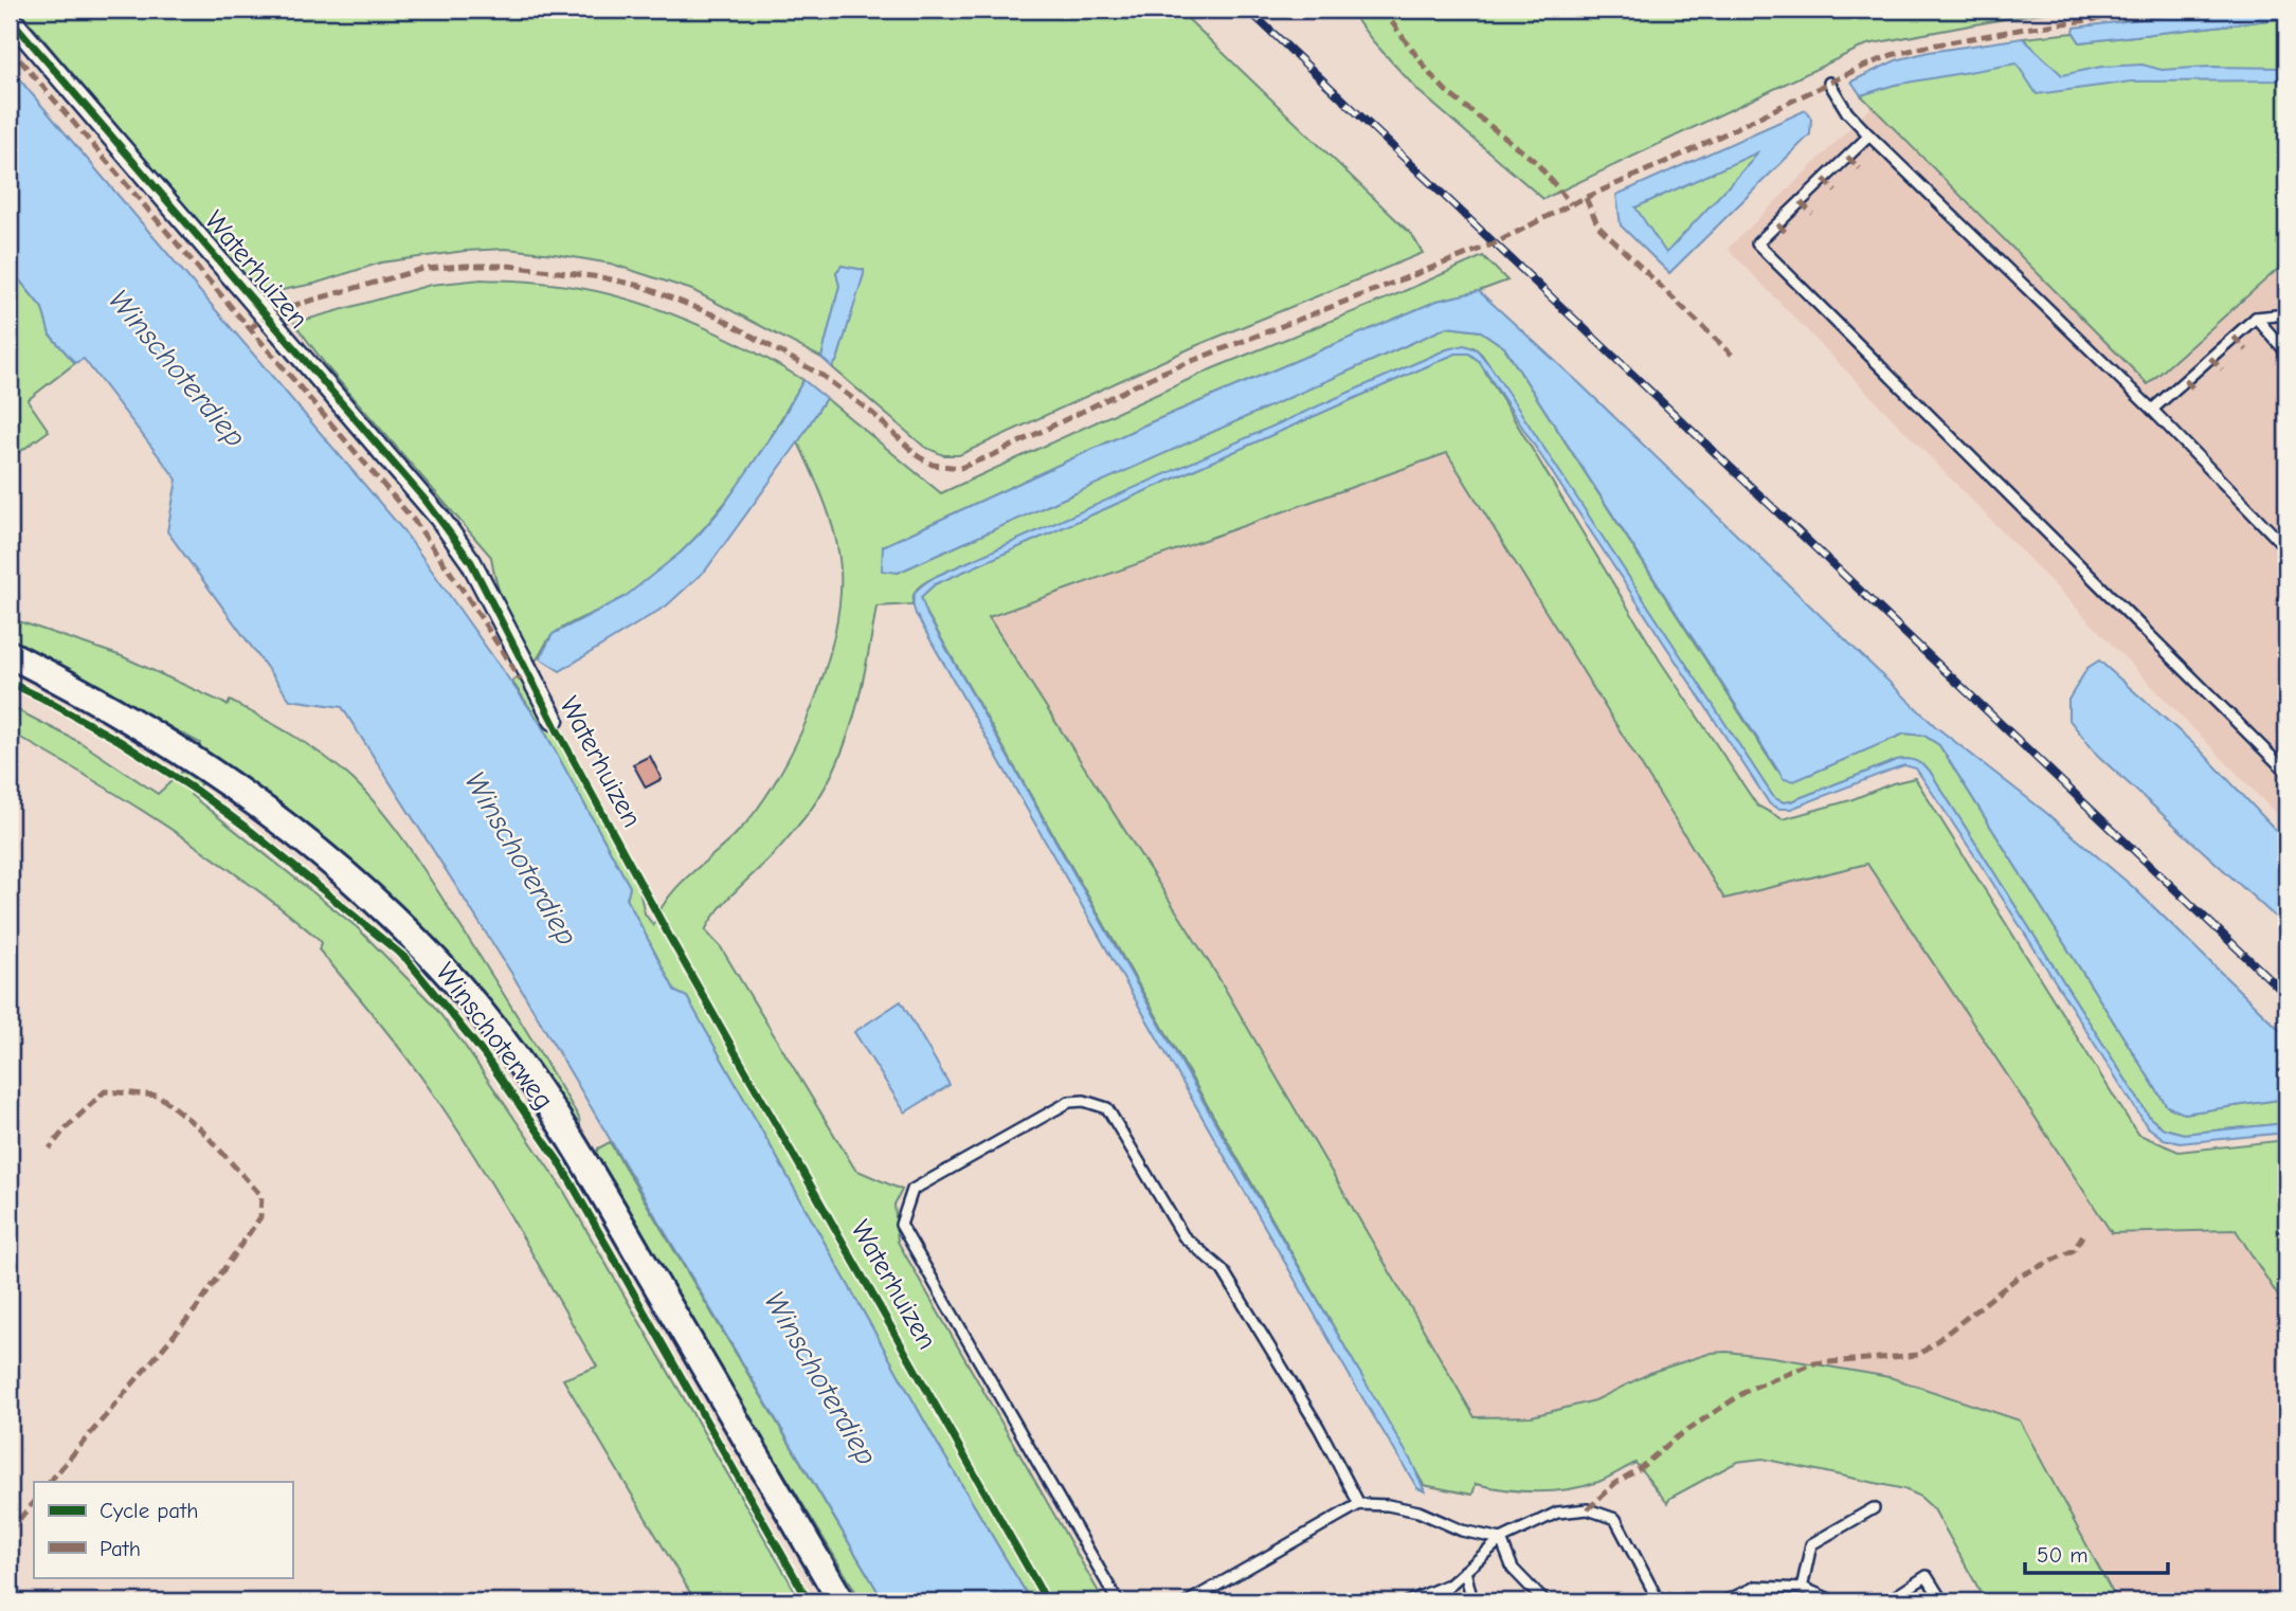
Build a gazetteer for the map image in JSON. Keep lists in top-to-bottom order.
{
  "streets": {
    "main road": ["Winschoterweg"],
    "street": ["Waterhuizen"]
  },
  "water": ["Winschoterdiep"],
  "legend": ["Cycle path", "Path"],
  "scale_bar": "50 m"
}
